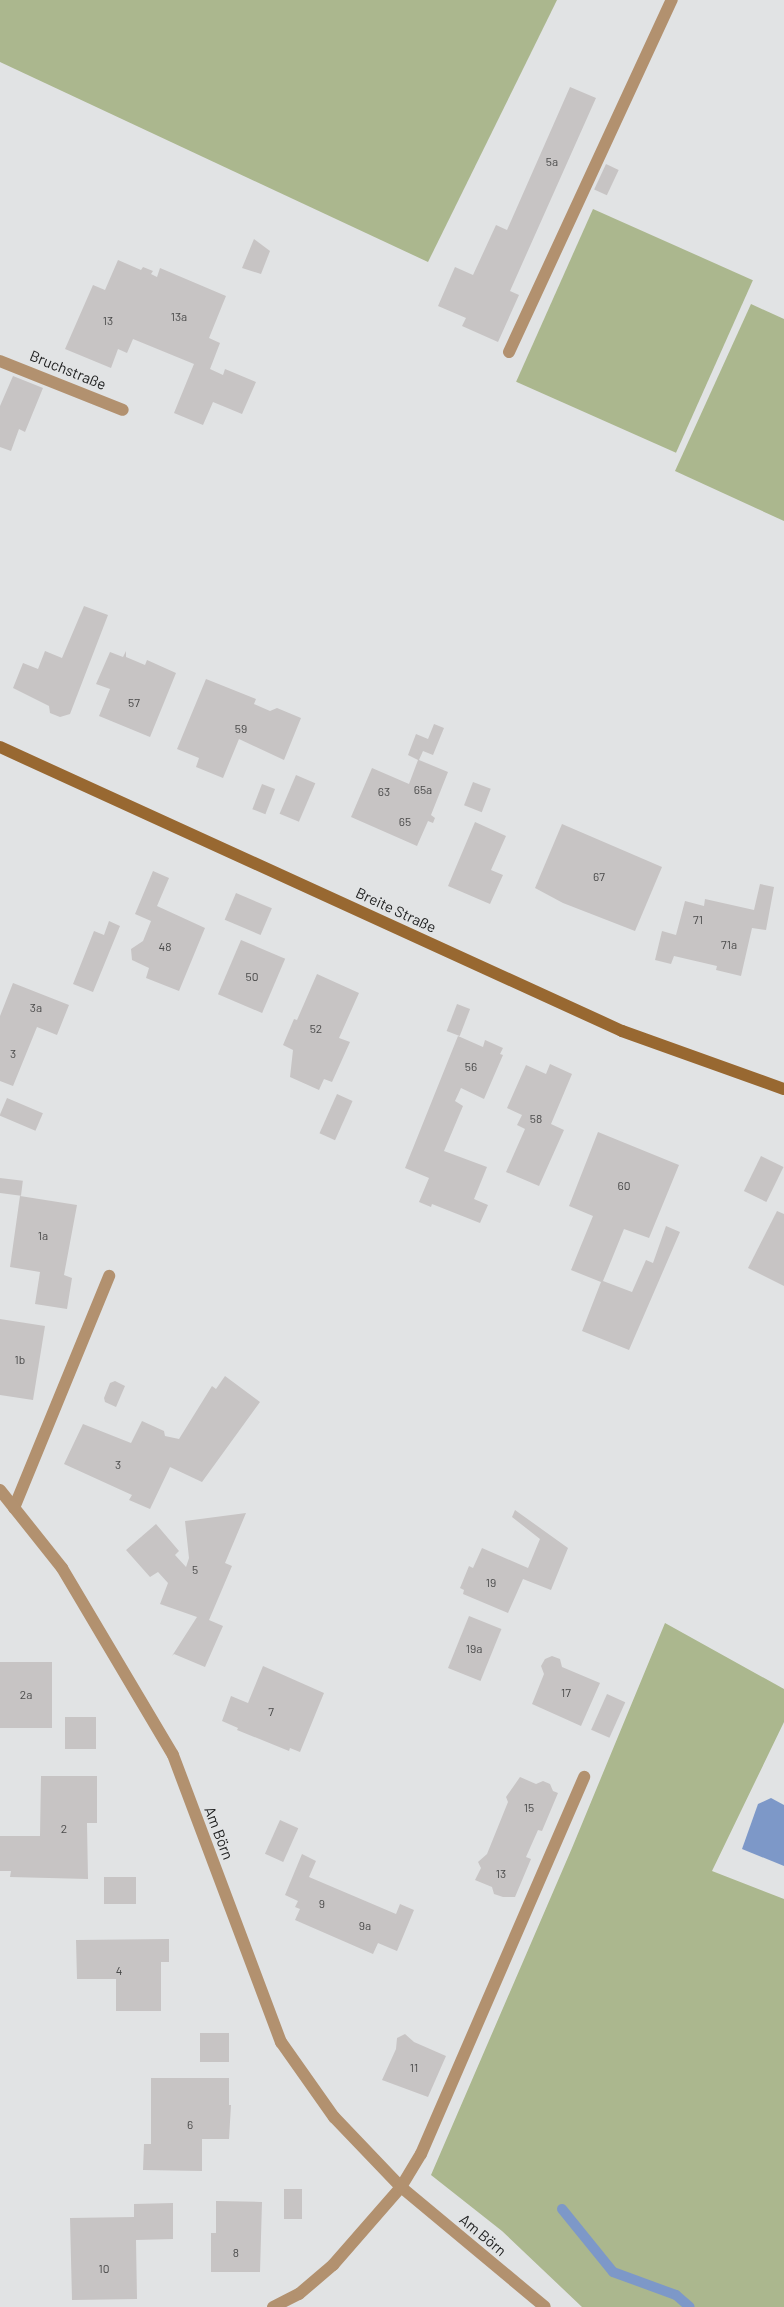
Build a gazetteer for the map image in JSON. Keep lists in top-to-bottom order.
{
  "streets": {
    "street": ["Bruchstraße", "Breite Straße", "Am Börn"]
  },
  "house_numbers": [
    "5a",
    "13a",
    "13",
    "57",
    "59",
    "65a",
    "63",
    "65",
    "67",
    "71",
    "71a",
    "48",
    "50",
    "3a",
    "52",
    "3",
    "56",
    "58",
    "60",
    "1a",
    "1b",
    "3",
    "5",
    "19",
    "19a",
    "17",
    "2a",
    "7",
    "15",
    "2",
    "13",
    "9",
    "9a",
    "4",
    "11",
    "6",
    "8",
    "10"
  ]
}
